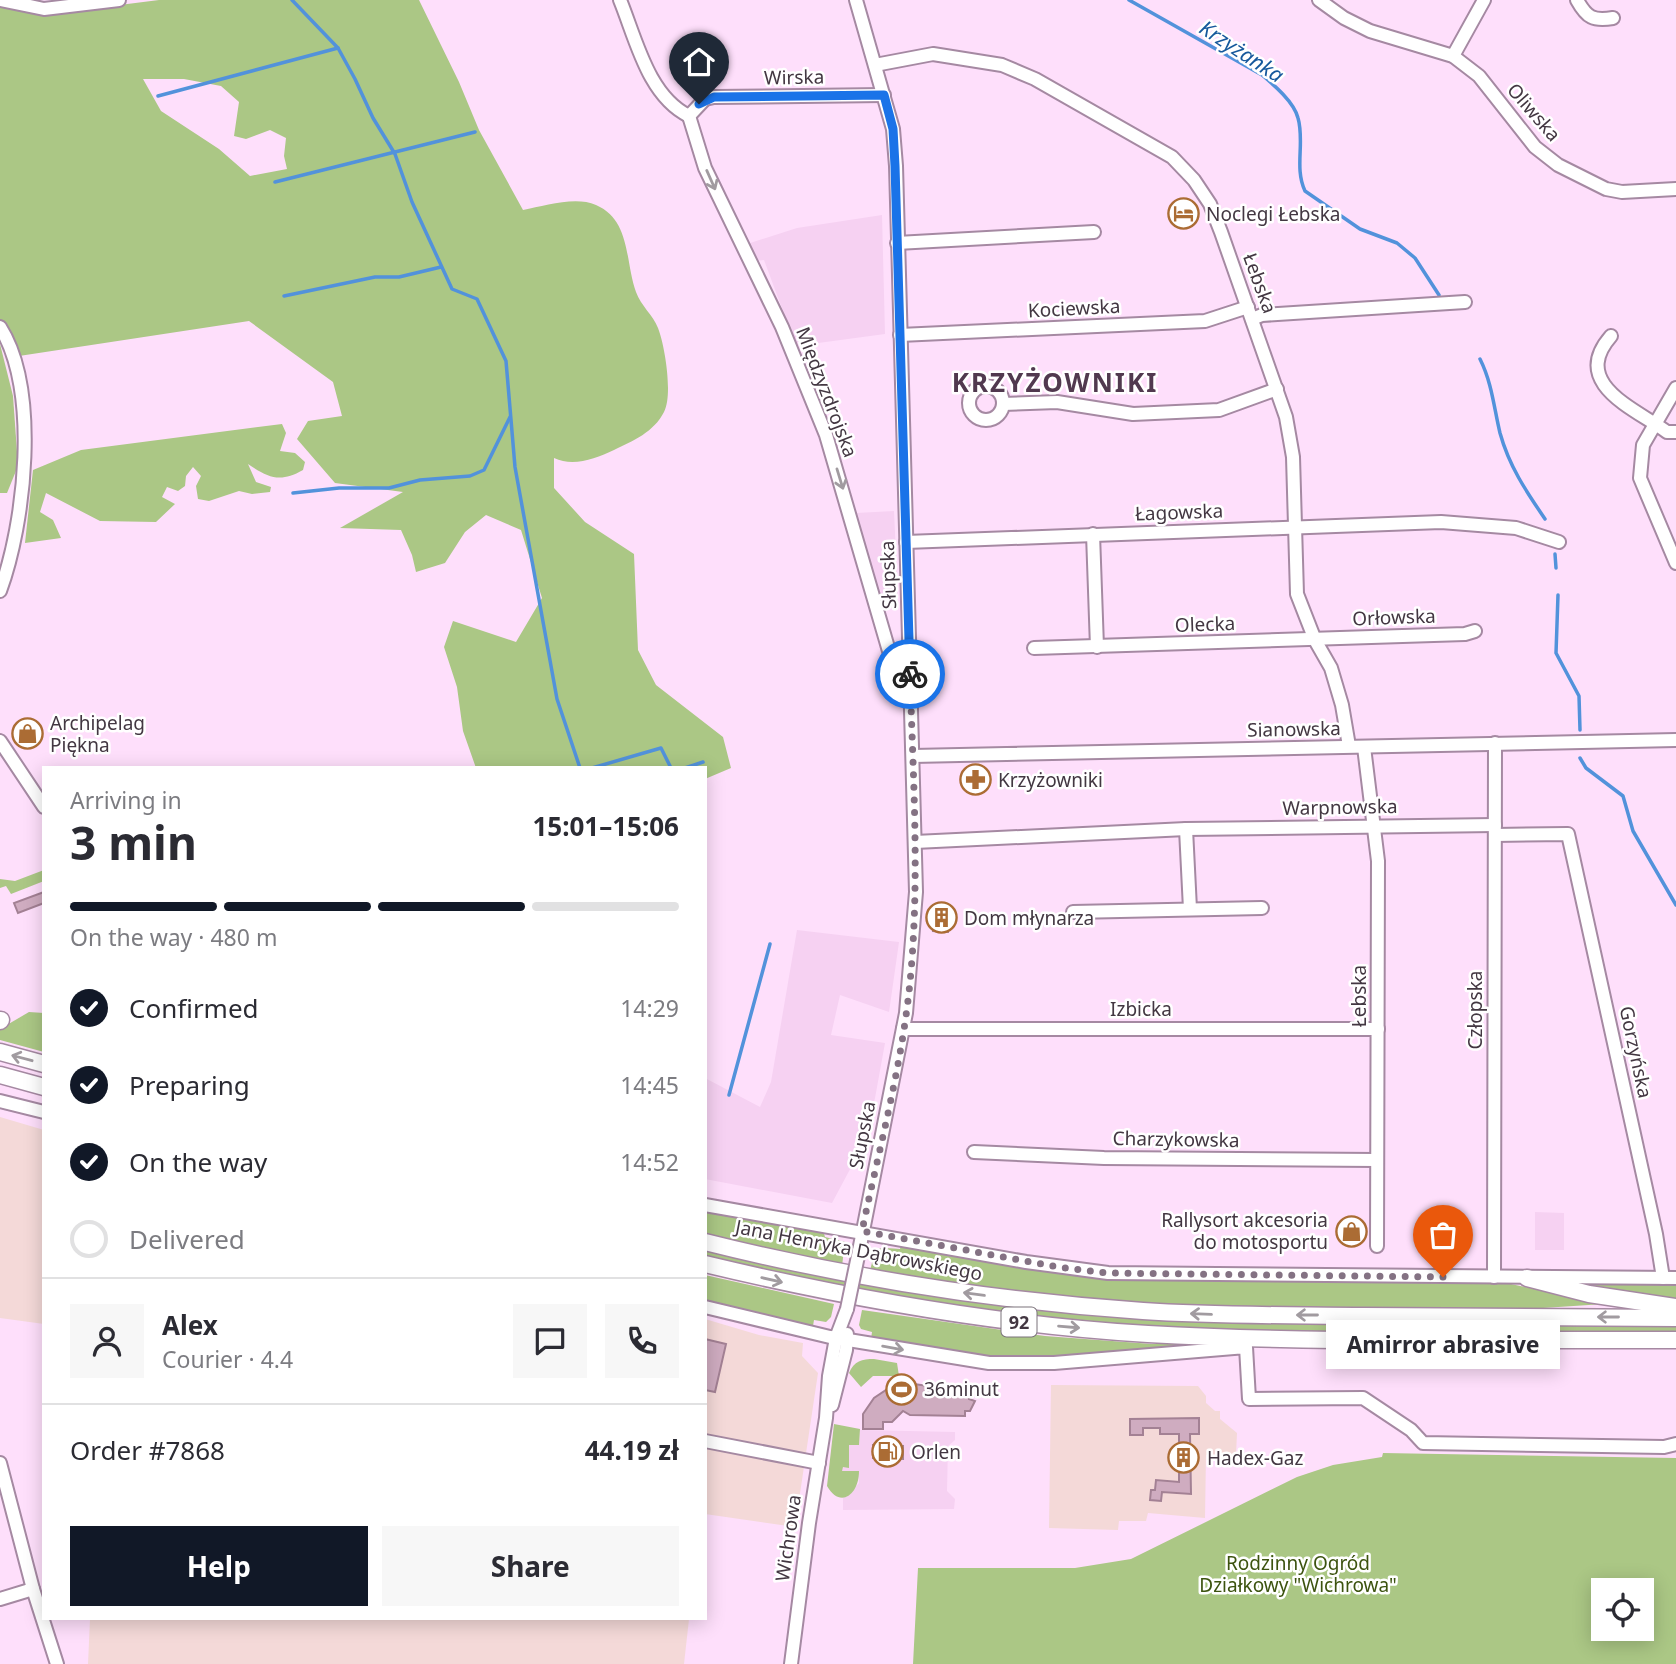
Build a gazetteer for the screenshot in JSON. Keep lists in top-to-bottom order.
{
  "streets": {
    "main road": ["Jana Henryka Dąbrowskiego", "92"],
    "street": [
      "Wirska",
      "Oliwska",
      "Łebska",
      "Kociewska",
      "Międzyzdrojska",
      "Łagowska",
      "Słupska",
      "Orłowska",
      "Olecka",
      "Sianowska",
      "Warpnowska",
      "Izbicka",
      "Człopska",
      "Gorzyńska",
      "Charzykowska",
      "Wichrowa"
    ]
  },
  "crossings": [
    ["Wirska", "Międzyzdrojska"],
    ["Wirska", "Słupska"],
    ["Łebska", "Kociewska"],
    ["Łebska", "Łagowska"],
    ["Łebska", "Słupska"],
    ["Łebska", "Orłowska"],
    ["Łebska", "Olecka"],
    ["Łebska", "Sianowska"],
    ["Łebska", "Warpnowska"],
    ["Łebska", "Izbicka"],
    ["Łebska", "Charzykowska"],
    ["Kociewska", "Słupska"],
    ["Międzyzdrojska", "Słupska"],
    ["Łagowska", "Słupska"],
    ["Słupska", "Sianowska"],
    ["Słupska", "Warpnowska"],
    ["Słupska", "Izbicka"],
    ["Słupska", "Jana Henryka Dąbrowskiego"],
    ["Słupska", "Wichrowa"],
    ["Orłowska", "Olecka"],
    ["Sianowska", "Człopska"],
    ["Warpnowska", "Człopska"],
    ["Warpnowska", "Gorzyńska"],
    ["Człopska", "Jana Henryka Dąbrowskiego"],
    ["Gorzyńska", "Jana Henryka Dąbrowskiego"]
  ],
  "one_way": ["Międzyzdrojska"],
  "districts": ["KRZYŻOWNIKI"],
  "water": ["Krzyżanka"],
  "parks": ["Rodzinny Ogród Działkowy \"Wichrowa\""],
  "places": {
    "hotel": ["Noclegi Łebska"],
    "shop": ["Archipelag Piękna", "Rallysort akcesoria do motosportu"],
    "pharmacy": ["Krzyżowniki"],
    "building": ["Dom młynarza", "Hadex-Gaz"],
    "other": ["Amirror abrasive"],
    "sports": ["36minut"],
    "fuel station": ["Orlen"]
  },
  "page": {
    "heading": ["3 min", "Arriving in", "15:01–15:06"],
    "panel": [
      "Alex",
      "Courier · 4.4",
      "Order #7868",
      "44.19 zł"
    ],
    "bar": "On the way · 480 m",
    "list": [
      ["Confirmed", "14:29"],
      ["Preparing", "14:45"],
      ["On the way", "14:52"],
      "Delivered"
    ],
    "bubble": "Amirror abrasive",
    "buttons": ["Help", "Share"]
  }
}
